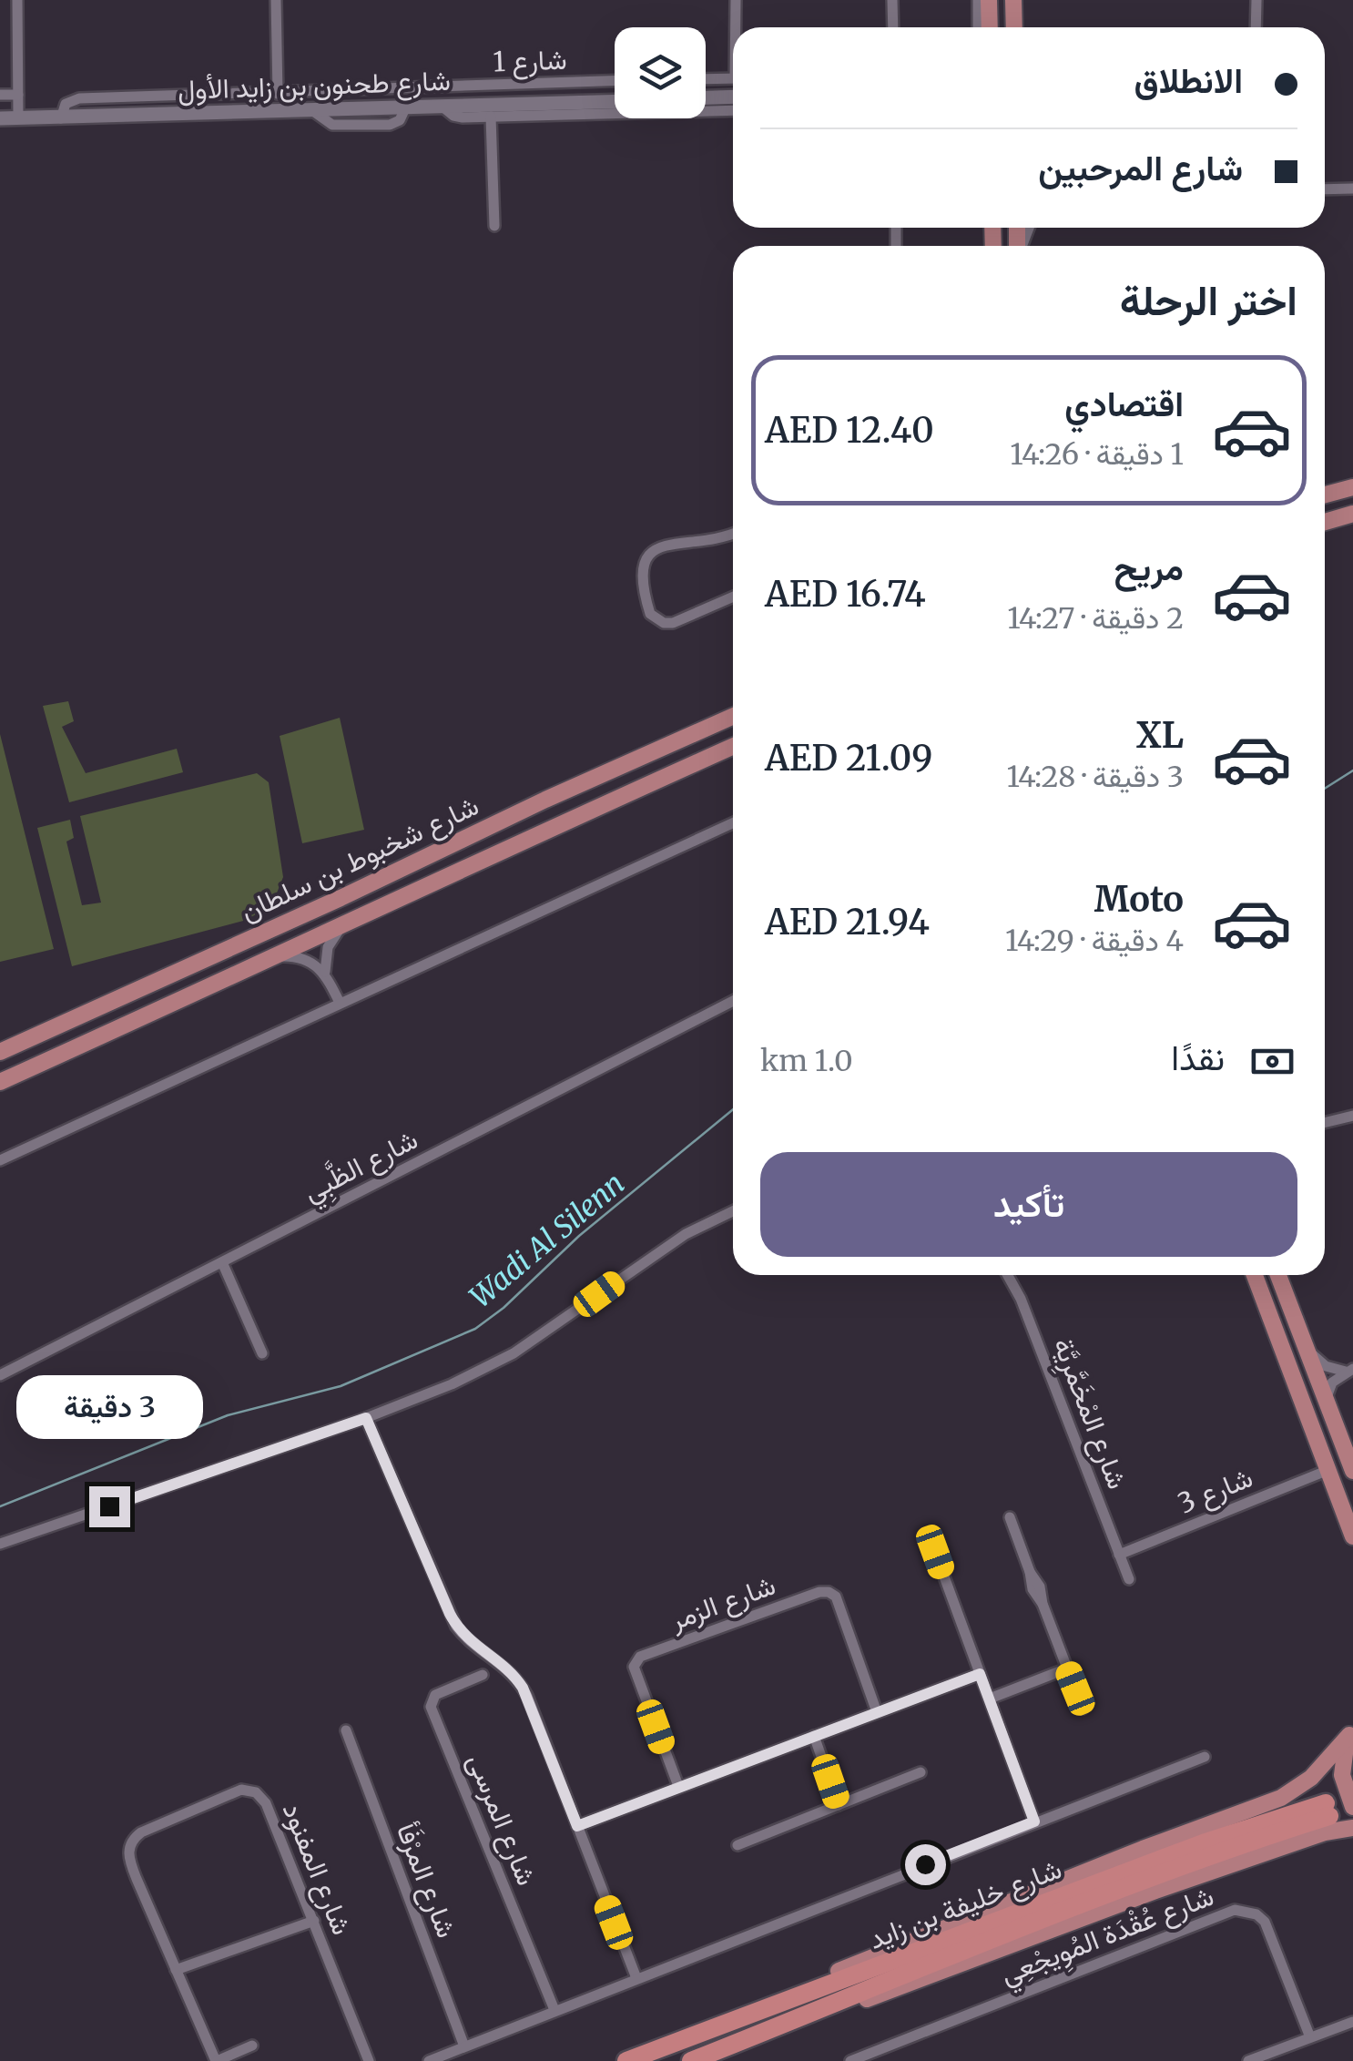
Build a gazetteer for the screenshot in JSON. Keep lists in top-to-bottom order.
{
  "streets": {
    "highway": ["شارع خليفة بن زايد"],
    "main road": ["شارع شخبوط بن سلطان"],
    "street": [
      "شارع 1",
      "شارع طحنون بن زايد الأول",
      "شارع الظَّبِي",
      "شارع المْخَمَّرِيَّة",
      "شارع 3",
      "شارع الزمر",
      "شارع المرسى",
      "شارع المفنود",
      "شارع المرْفَأ",
      "شارع عُقْدَة المُوِيجْعِي"
    ]
  },
  "crossings": [
    ["شارع 1", "شارع طحنون بن زايد الأول"],
    ["شارع المْخَمَّرِيَّة", "شارع 3"]
  ],
  "water": ["Wadi Al Silenn"],
  "page": {
    "banner": ["الانطلاق", "شارع المرحبين"],
    "heading": "اختر الرحلة",
    "list": [
      {
        "name": "اقتصادي",
        "note": "1 دقيقة · 14:26",
        "value": "AED 12.40"
      },
      {
        "name": "مريح",
        "note": "2 دقيقة · 14:27",
        "value": "AED 16.74"
      },
      {
        "name": "XL",
        "note": "3 دقيقة · 14:28",
        "value": "AED 21.09"
      },
      {
        "name": "Moto",
        "note": "4 دقيقة · 14:29",
        "value": "AED 21.94"
      }
    ],
    "pay": ["نقدًا", "1.0 km"],
    "buttons": "تأكيد",
    "bubble": "3 دقيقة"
  }
}
